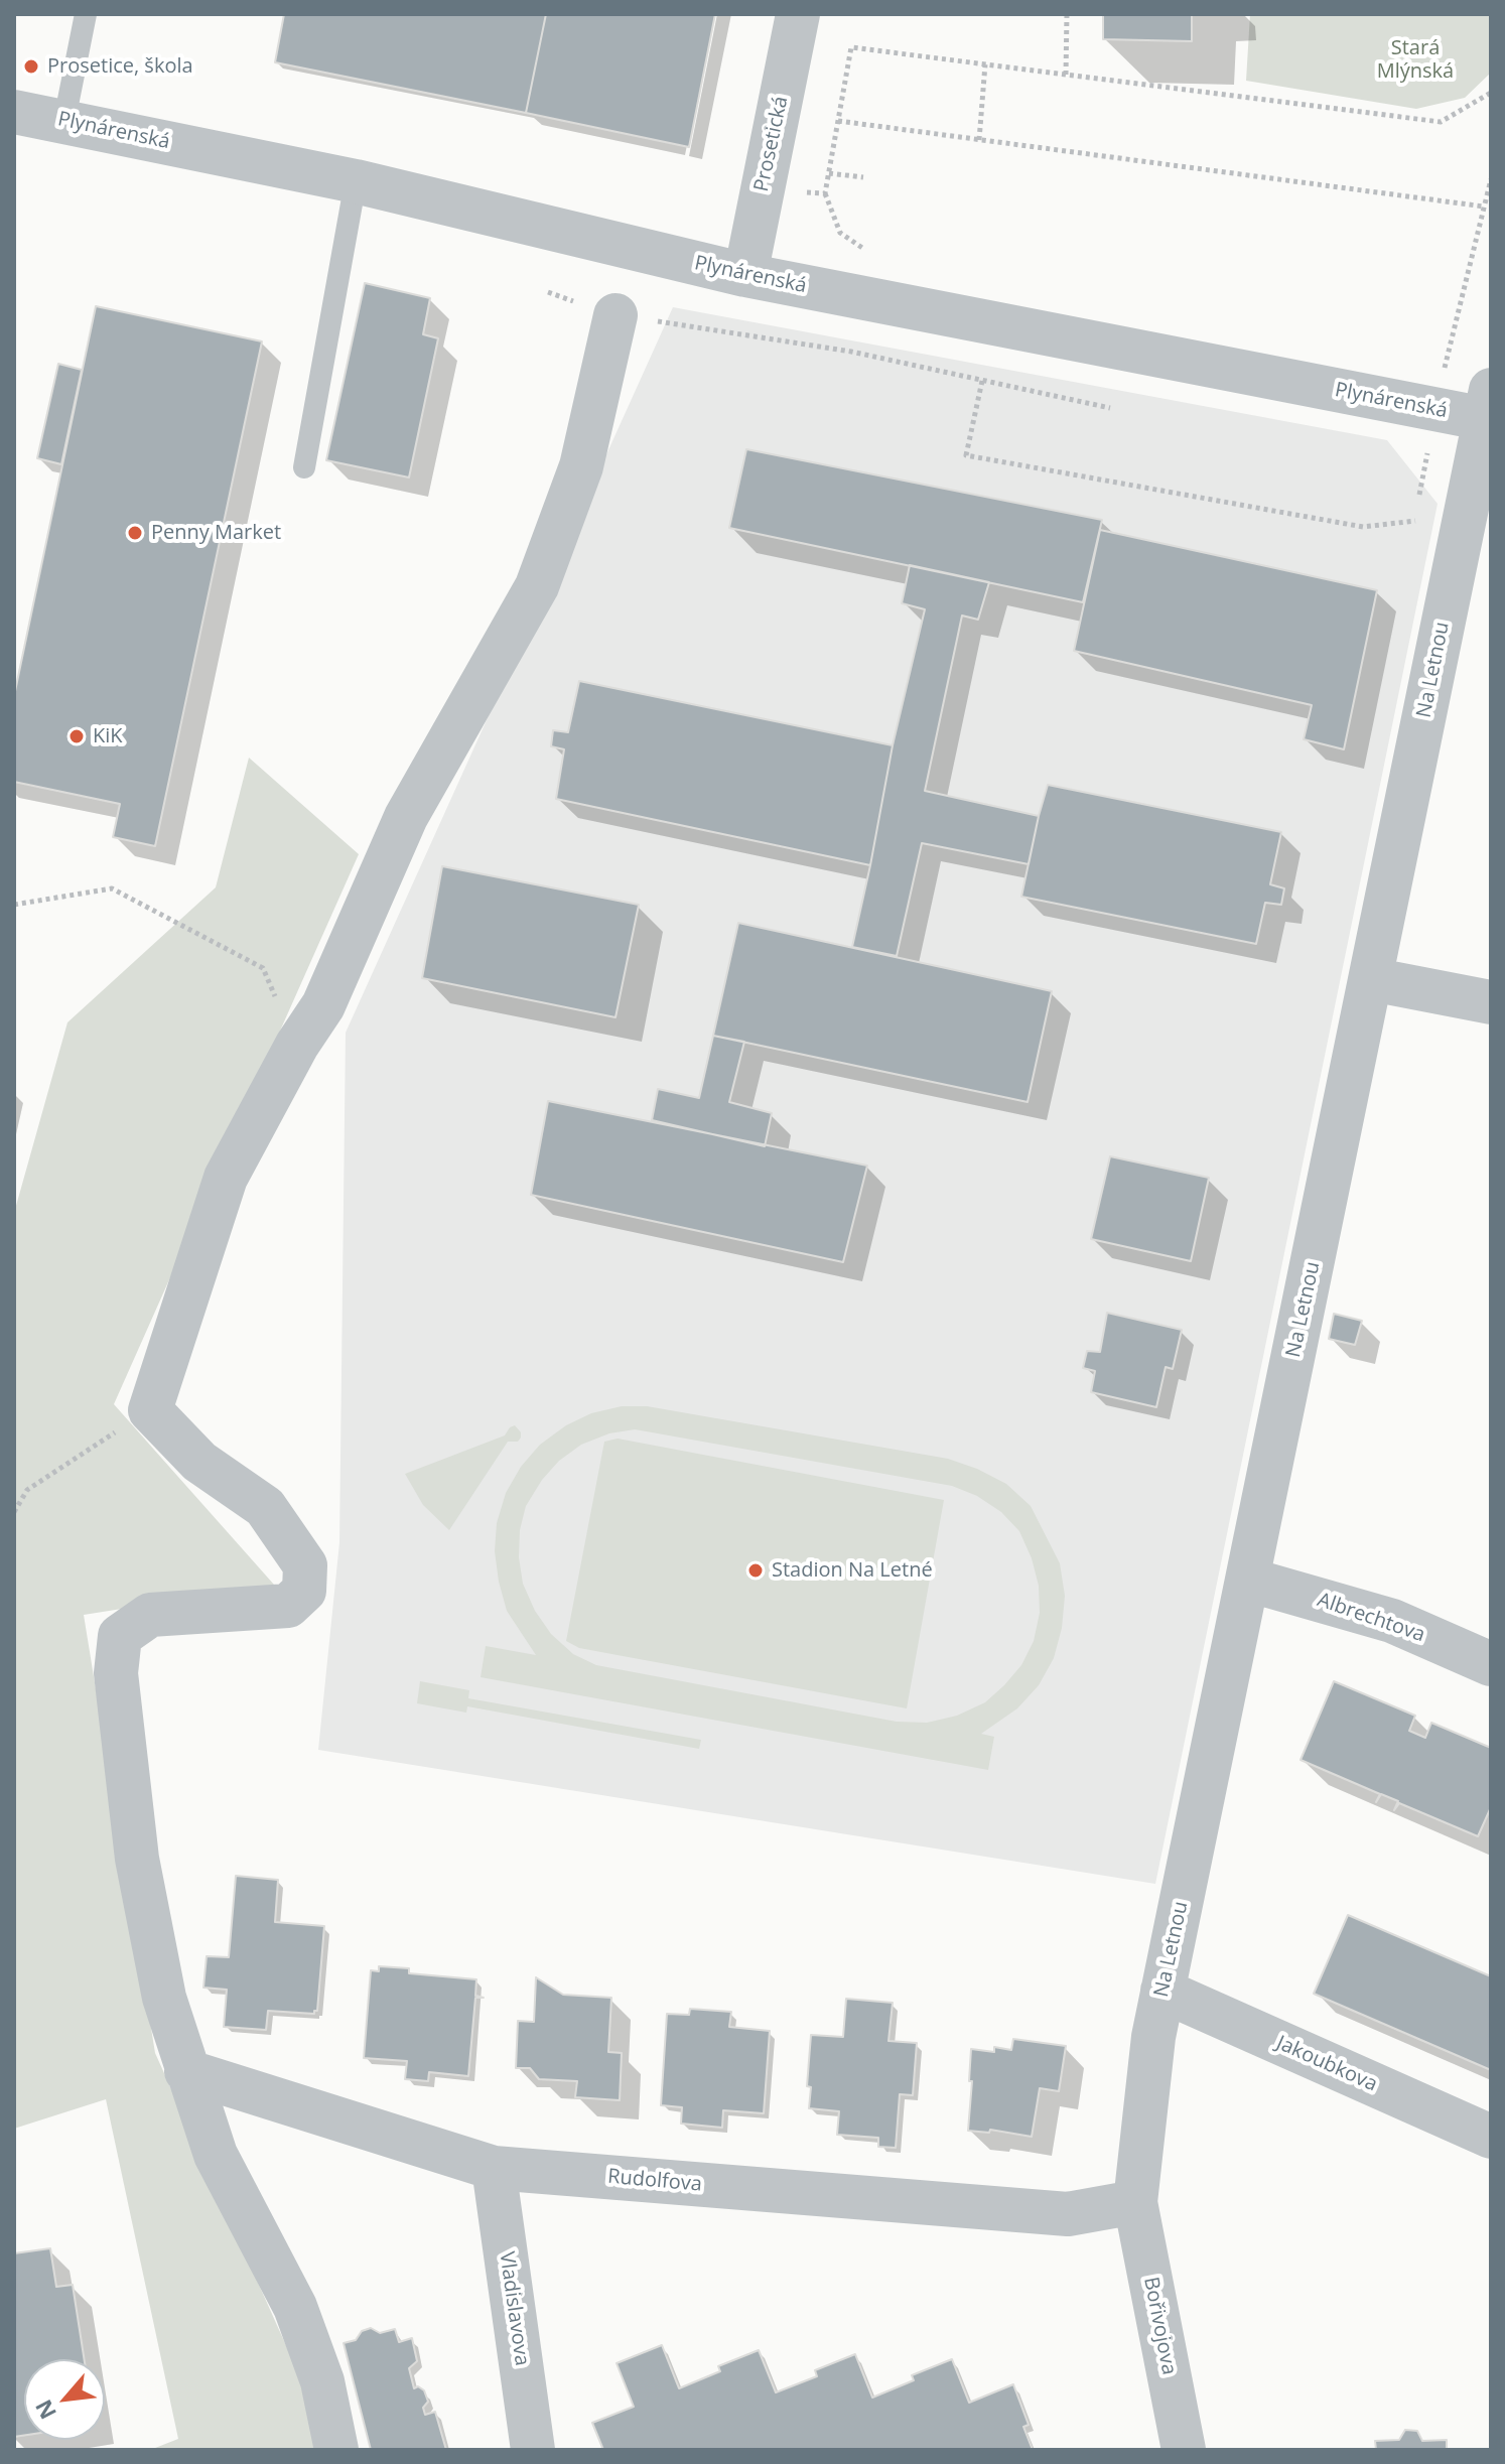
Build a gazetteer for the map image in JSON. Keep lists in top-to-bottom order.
{
  "streets": {
    "street": [
      "Plynárenská",
      "Prosetická",
      "Na Letnou",
      "Albrechtova",
      "Jakoubkova",
      "Rudolfova",
      "Vladislavova",
      "Bořivojova"
    ]
  },
  "crossings": [
    ["Plynárenská", "Prosetická"],
    ["Plynárenská", "Na Letnou"],
    ["Na Letnou", "Albrechtova"],
    ["Na Letnou", "Jakoubkova"],
    ["Na Letnou", "Rudolfova"],
    ["Na Letnou", "Bořivojova"],
    ["Rudolfova", "Vladislavova"],
    ["Rudolfova", "Bořivojova"]
  ],
  "parks": ["Stará Mlýnská"],
  "places": [
    "Prosetice, škola",
    "Penny Market",
    "KiK",
    "Stadion Na Letné"
  ],
  "north": "bottom left"
}
